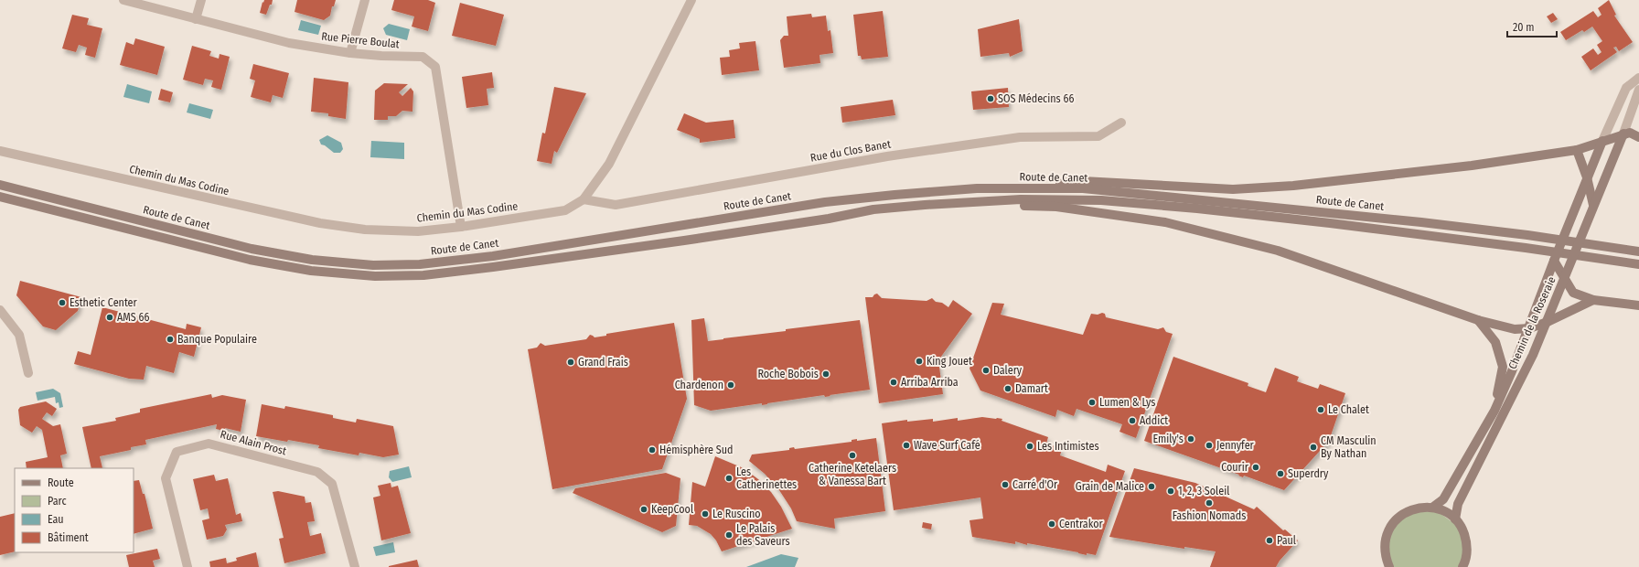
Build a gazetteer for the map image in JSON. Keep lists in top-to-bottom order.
{
  "streets": {
    "main road": ["Route de Canet", "Chemin de la Roseraie"],
    "street": [
      "Rue Pierre Boulat",
      "Rue du Clos Banet",
      "Chemin du Mas Codine",
      "Rue Alain Prost"
    ]
  },
  "crossings": [
    ["Rue Pierre Boulat", "Chemin du Mas Codine"],
    ["Rue du Clos Banet", "Chemin du Mas Codine"]
  ],
  "places": [
    "SOS Médecins 66",
    "Esthetic Center",
    "AMS 66",
    "Banque Populaire",
    "King Jouet",
    "Grand Frais",
    "Dalery",
    "Roche Bobois",
    "Arriba Arriba",
    "Chardenon",
    "Damart",
    "Lumen & Lys",
    "Le Chalet",
    "Addict",
    "Emily's",
    "Wave Surf Café",
    "Jennyfer",
    "Les Intimistes",
    "CM Masculin By Nathan",
    "Hémisphère Sud",
    "Catherine Ketelaers & Vanessa Bart",
    "Courir",
    "Superdry",
    "Les Catherinettes",
    "Carré d'Or",
    "Grain de Malice",
    "1, 2, 3 Soleil",
    "Fashion Nomads",
    "KeepCool",
    "Le Ruscino",
    "Centrakor",
    "Le Palais des Saveurs",
    "Paul"
  ],
  "legend": [
    "Route",
    "Parc",
    "Eau",
    "Bâtiment"
  ],
  "scale_bar": "20 m"
}
